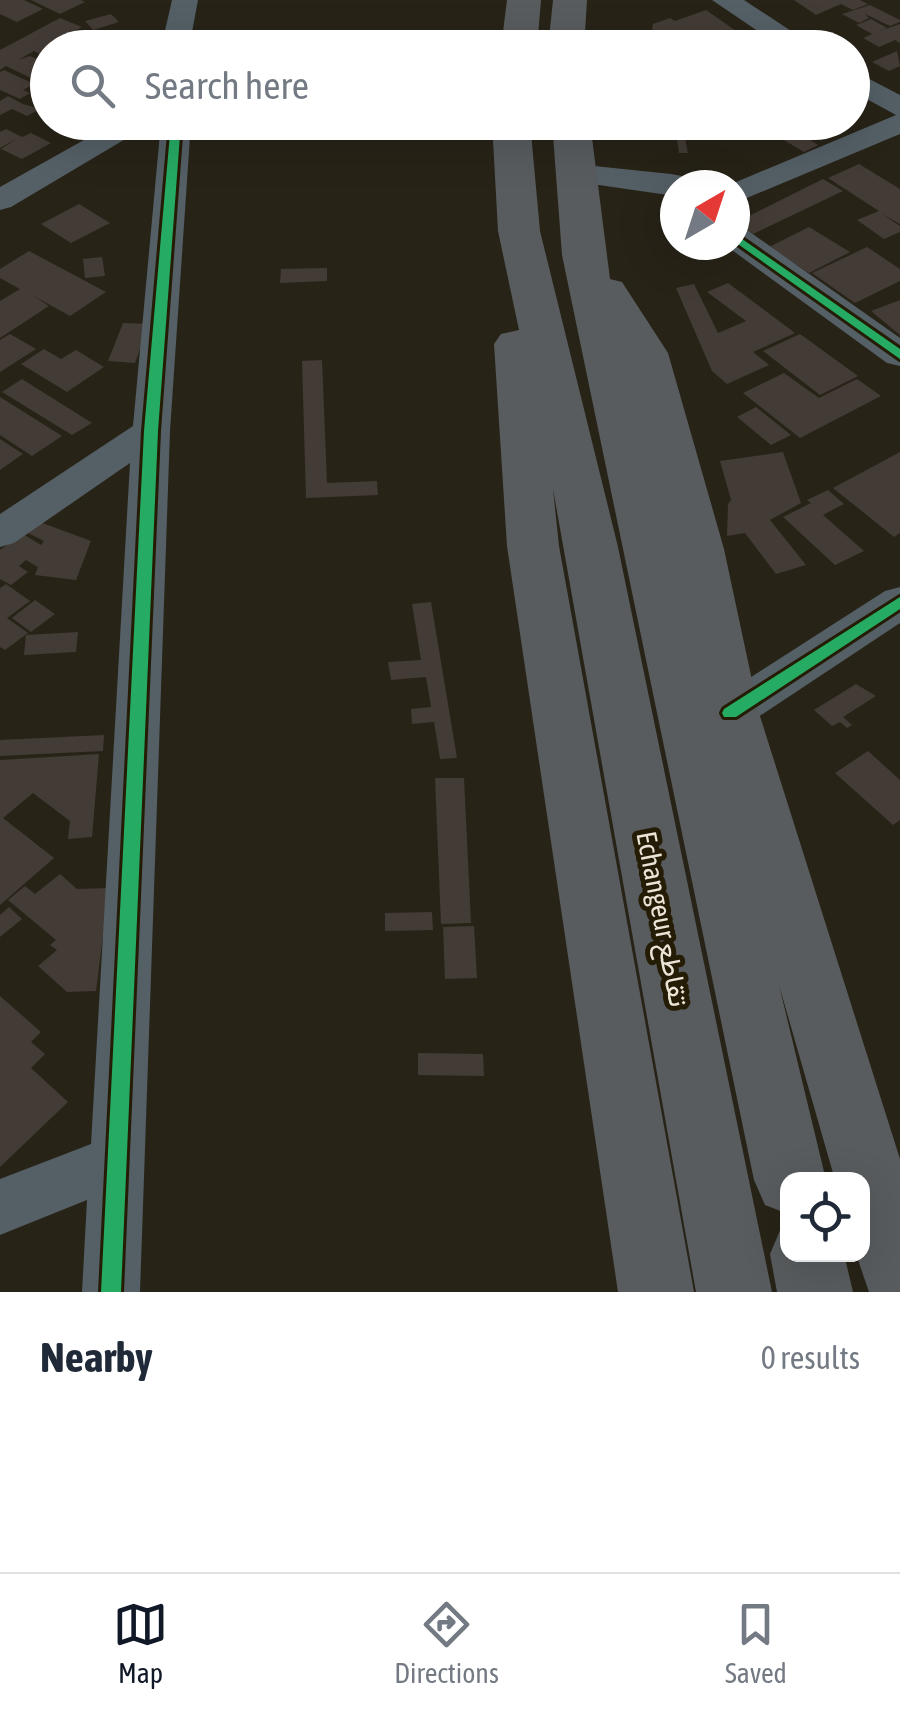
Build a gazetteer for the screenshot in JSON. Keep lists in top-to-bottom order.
{
  "streets": {
    "highway": ["Echangeur تقاطع"]
  },
  "north": "top right",
  "page": {
    "search": "Search here",
    "heading": ["Nearby", "0 results"],
    "nav": ["Map", "Directions", "Saved"]
  }
}
